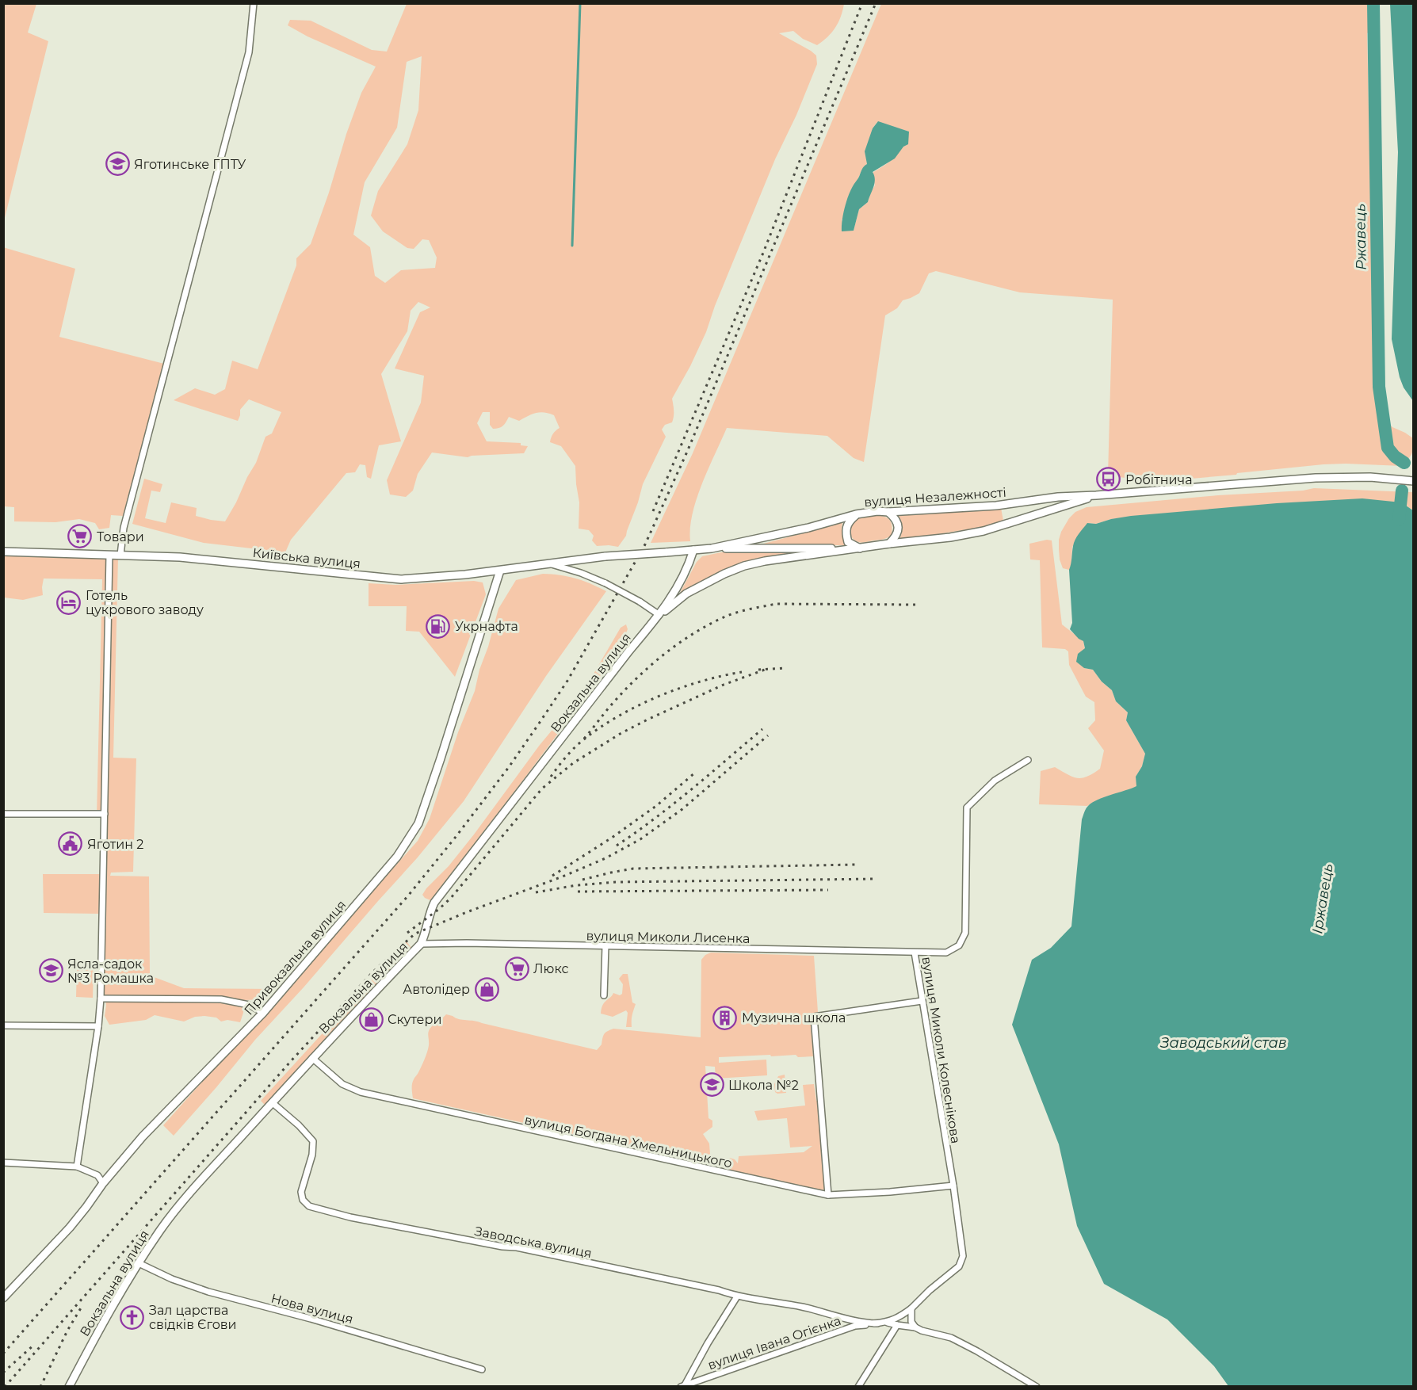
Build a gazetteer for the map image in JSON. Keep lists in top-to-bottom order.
{
  "streets": {
    "street": [
      "вулиця Незалежності",
      "Київська вулиця",
      "Вокзальна вулиця",
      "вулиця Миколи Лисенка",
      "Привокзальна вулиця",
      "вулиця Миколи Колеснікова",
      "вулиця Богдана Хмельницького",
      "Заводська вулиця",
      "Нова вулиця",
      "вулиця Івана Огієнка"
    ]
  },
  "crossings": [
    ["вулиця Незалежності", "Київська вулиця"],
    ["вулиця Незалежності", "Вокзальна вулиця"],
    ["Київська вулиця", "Привокзальна вулиця"],
    ["Вокзальна вулиця", "вулиця Миколи Лисенка"],
    ["Вокзальна вулиця", "вулиця Богдана Хмельницького"],
    ["Вокзальна вулиця", "Заводська вулиця"],
    ["Вокзальна вулиця", "Нова вулиця"],
    ["вулиця Миколи Лисенка", "вулиця Миколи Колеснікова"],
    ["вулиця Миколи Колеснікова", "вулиця Богдана Хмельницького"],
    ["Заводська вулиця", "вулиця Івана Огієнка"]
  ],
  "water": ["Ржавець", "Іржавець", "Заводський став"],
  "places": {
    "school or university": ["Яготинське ГПТУ", "Ясла-садок №3 Ромашка", "Школа №2"],
    "bus stop": ["Робітнича"],
    "supermarket": ["Товари", "Люкс"],
    "hotel": ["Готель цукрового заводу"],
    "fuel station": ["Укрнафта"],
    "public building": ["Яготин 2"],
    "shop": ["Автолідер", "Скутери"],
    "building": ["Музична школа"],
    "church": ["Зал царства свідків Єгови"]
  }
}
